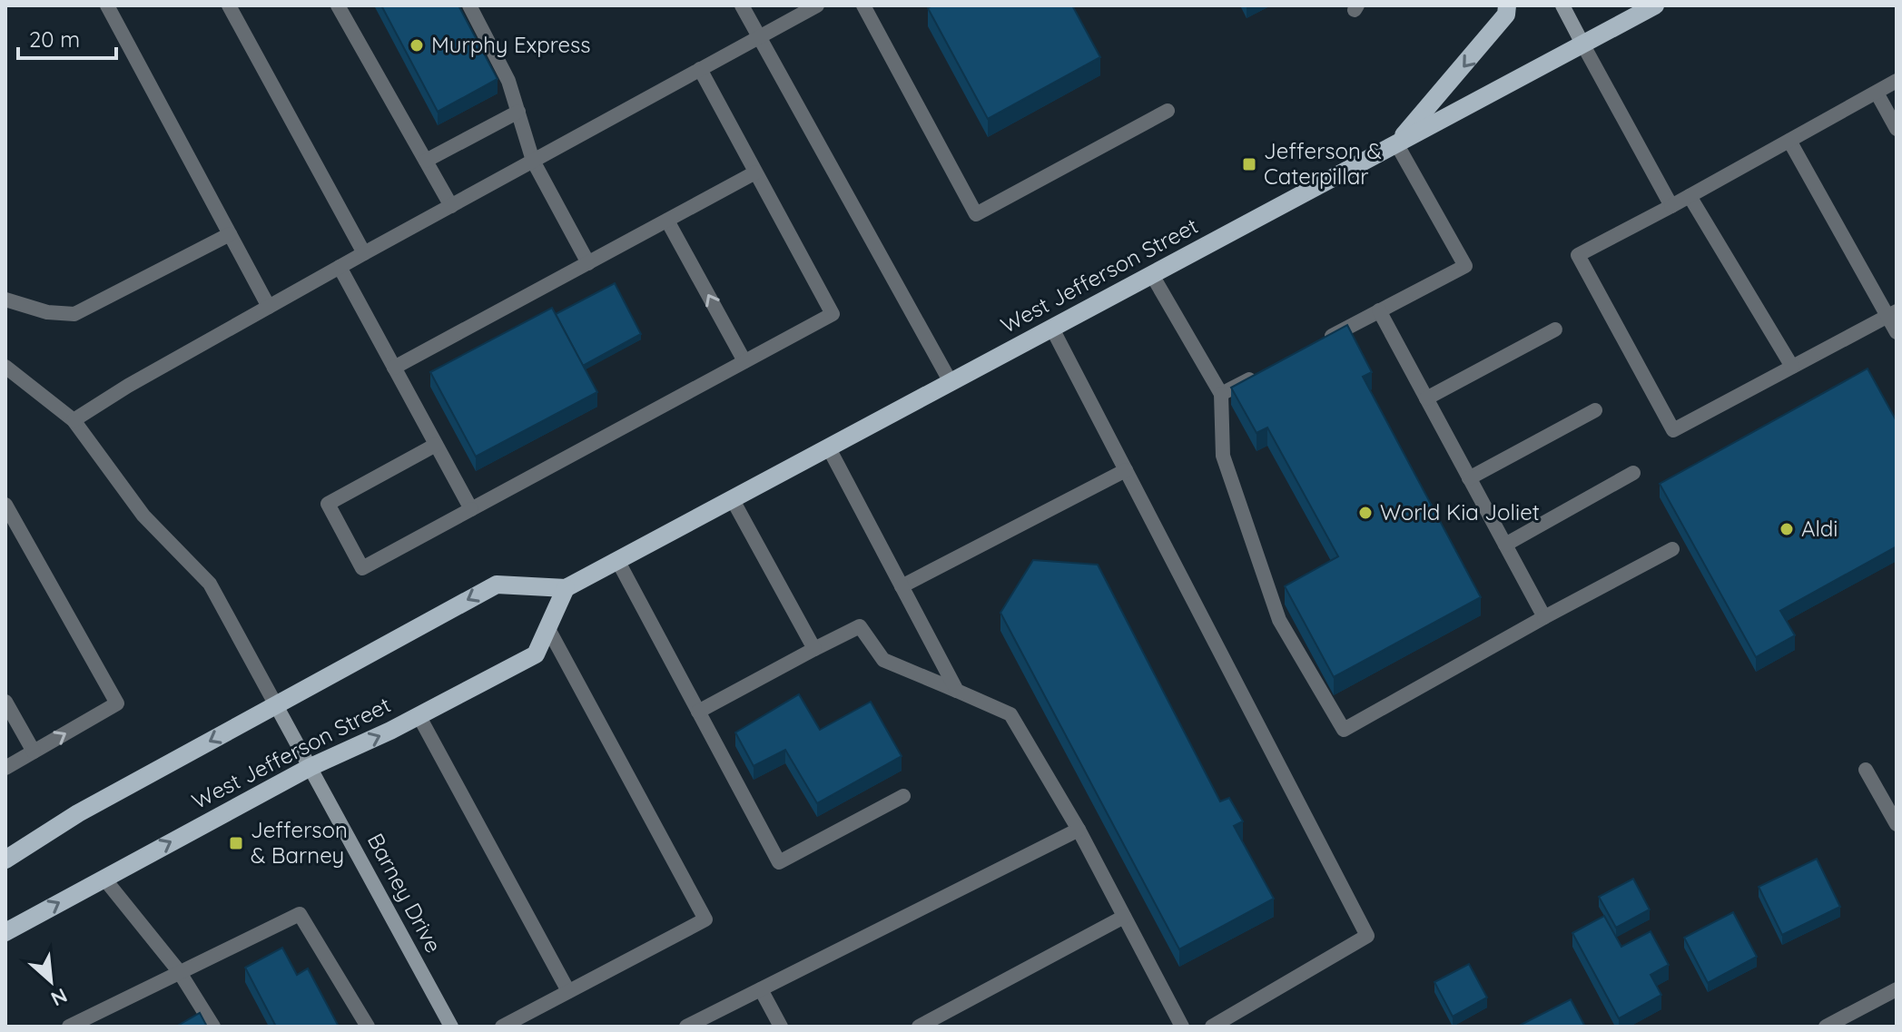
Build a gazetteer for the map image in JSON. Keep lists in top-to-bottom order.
{
  "streets": {
    "main road": ["West Jefferson Street"],
    "street": ["Barney Drive"]
  },
  "crossings": [
    ["West Jefferson Street", "Barney Drive"]
  ],
  "places": {
    "other": ["Murphy Express", "World Kia Joliet", "Aldi"],
    "transit": ["Jefferson & Caterpillar", "Jefferson & Barney"]
  },
  "scale_bar": "20 m",
  "north": "bottom right"
}
